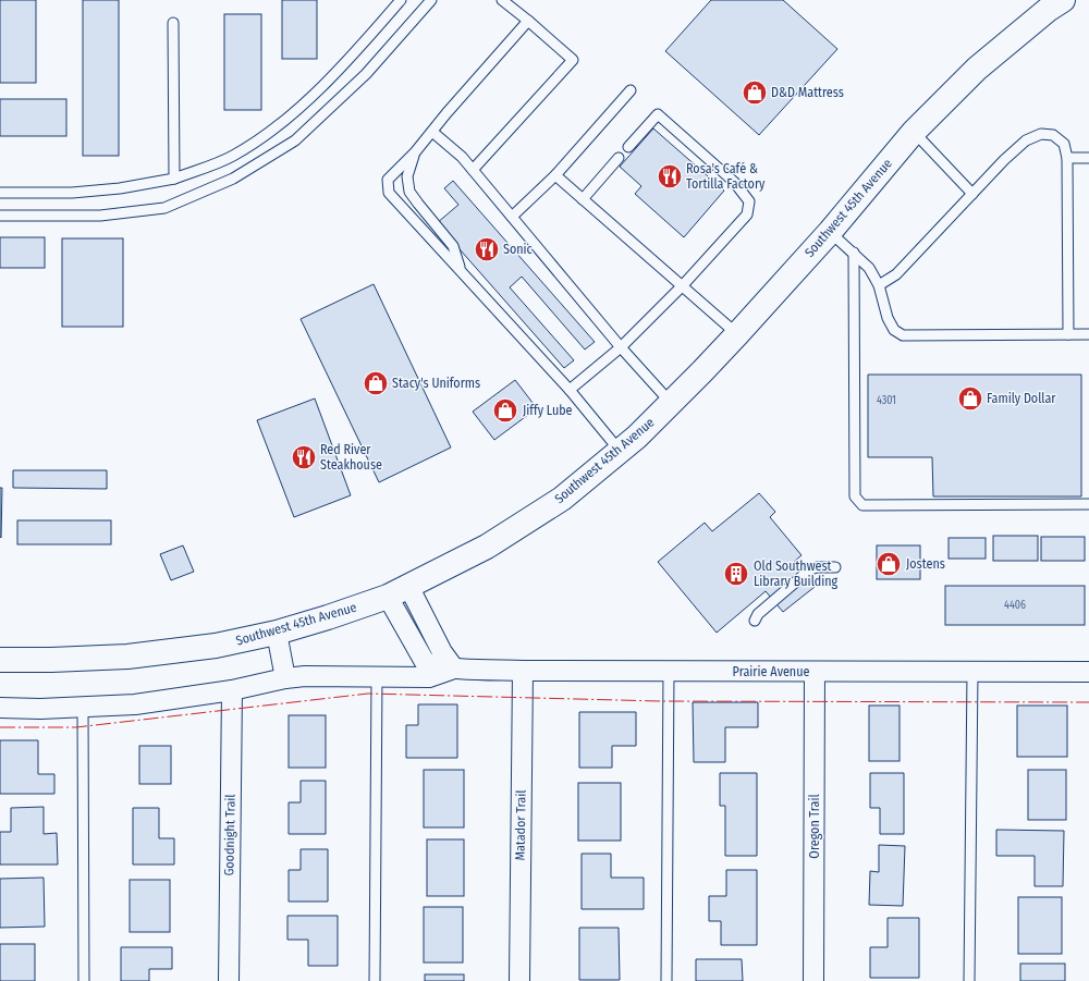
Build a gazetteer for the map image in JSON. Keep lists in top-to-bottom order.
{
  "streets": {
    "main road": ["Southwest 45th Avenue"],
    "street": [
      "Prairie Avenue",
      "Matador Trail",
      "Oregon Trail",
      "Goodnight Trail"
    ]
  },
  "crossings": [
    ["Southwest 45th Avenue", "Prairie Avenue"],
    ["Prairie Avenue", "Matador Trail"],
    ["Prairie Avenue", "Oregon Trail"]
  ],
  "places": {
    "shop": [
      "D&D Mattress",
      "Stacy's Uniforms",
      "Family Dollar",
      "Jiffy Lube",
      "Jostens"
    ],
    "restaurant": ["Rosa's Café & Tortilla Factory", "Sonic", "Red River Steakhouse"],
    "building": ["Old Southwest Library Building"]
  },
  "house_numbers": ["4301", "4406"]
}
